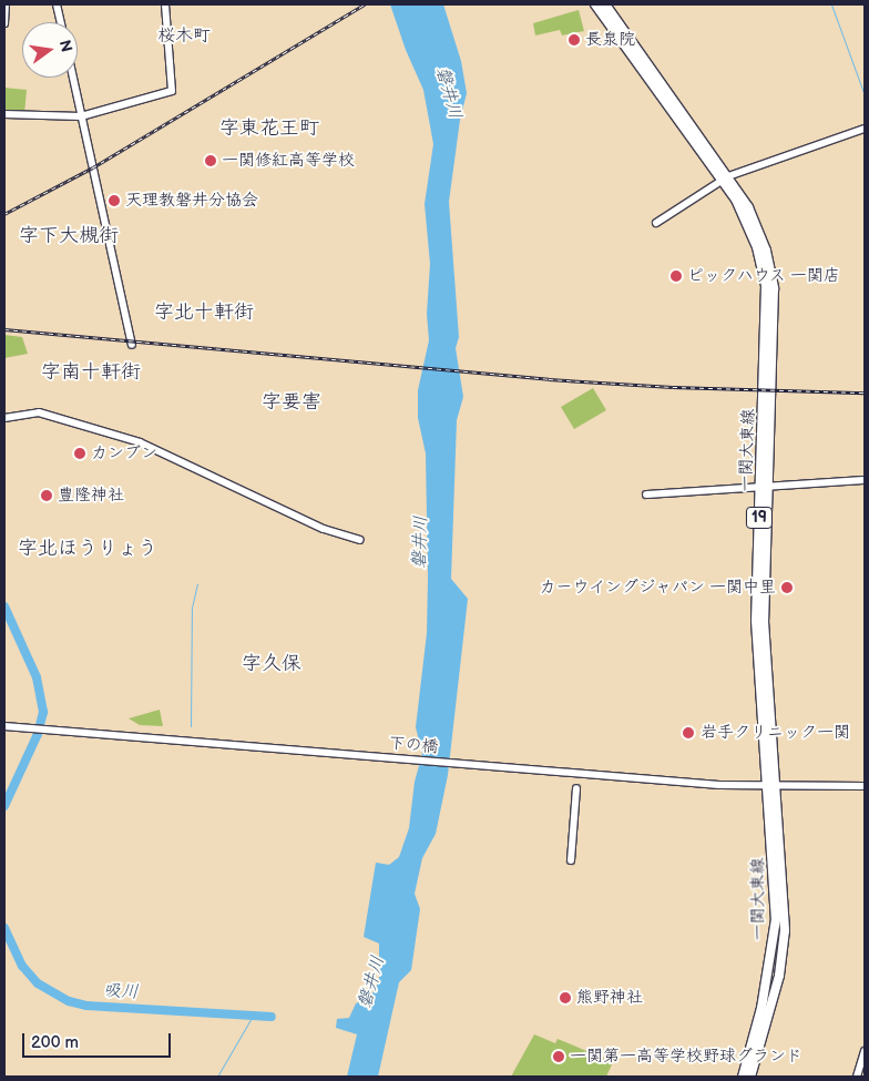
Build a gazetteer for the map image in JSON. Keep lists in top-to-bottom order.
{
  "streets": {
    "main road": ["一関大東線", "19"],
    "street": ["下の橋"]
  },
  "crossings": [
    ["一関大東線", "下の橋"]
  ],
  "districts": [
    "桜木町",
    "字東花王町",
    "字下大槻街",
    "字北十軒街",
    "字南十軒街",
    "字要害",
    "字北ほうりょう",
    "字久保"
  ],
  "water": ["磐井川", "吸川"],
  "places": [
    "長泉院",
    "一関修紅高等学校",
    "天理教磐井分協会",
    "ピックハウス 一関店",
    "カンブン",
    "豊隆神社",
    "カーウイングジャパン 一関中里",
    "岩手クリニック一関",
    "熊野神社",
    "一関第一高等学校野球グランド"
  ],
  "scale_bar": "200 m",
  "north": "right"
}
